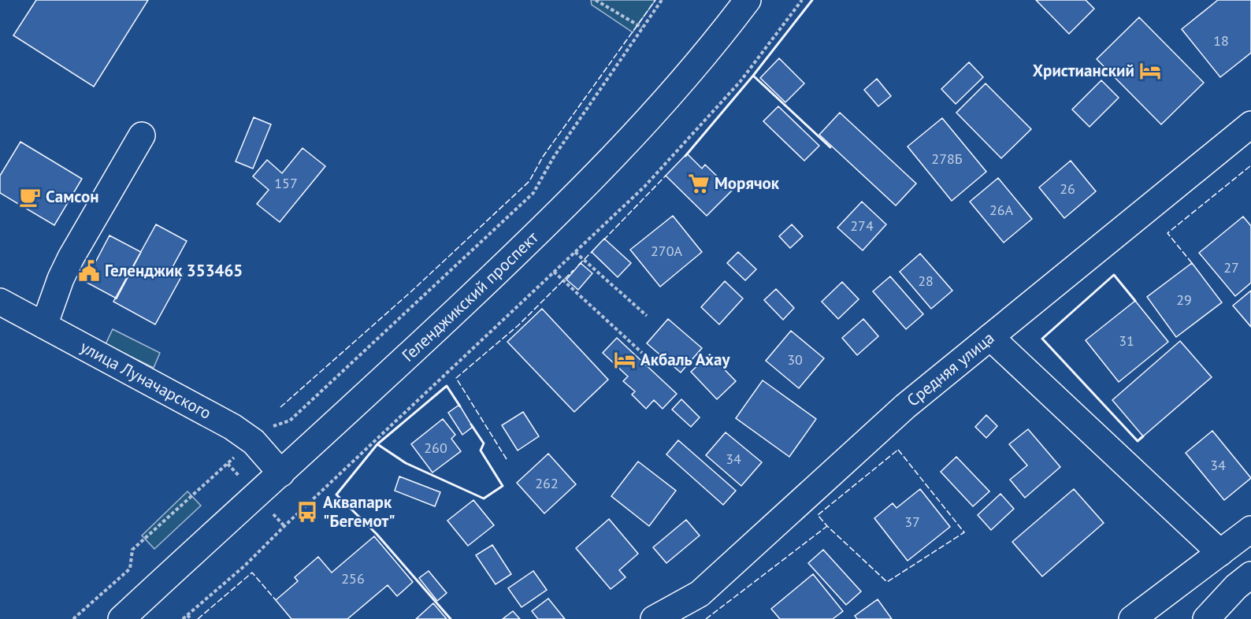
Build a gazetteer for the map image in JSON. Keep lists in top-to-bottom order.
{
  "streets": {
    "street": ["Геленджикский проспект", "Средняя улица", "улица Луначарского"]
  },
  "crossings": [
    ["Геленджикский проспект", "улица Луначарского"]
  ],
  "places": {
    "hotel": ["Христианский", "Акбаль Ахау"],
    "supermarket": ["Морячок"],
    "cafe": ["Самсон"],
    "public building": ["Геленджик 353465"],
    "bus stop": ["Аквапарк \"Бегемот\""]
  },
  "house_numbers": [
    "18",
    "278Б",
    "157",
    "26",
    "26А",
    "274",
    "270А",
    "27",
    "28",
    "29",
    "31",
    "30",
    "260",
    "34",
    "34",
    "262",
    "37",
    "256"
  ]
}
